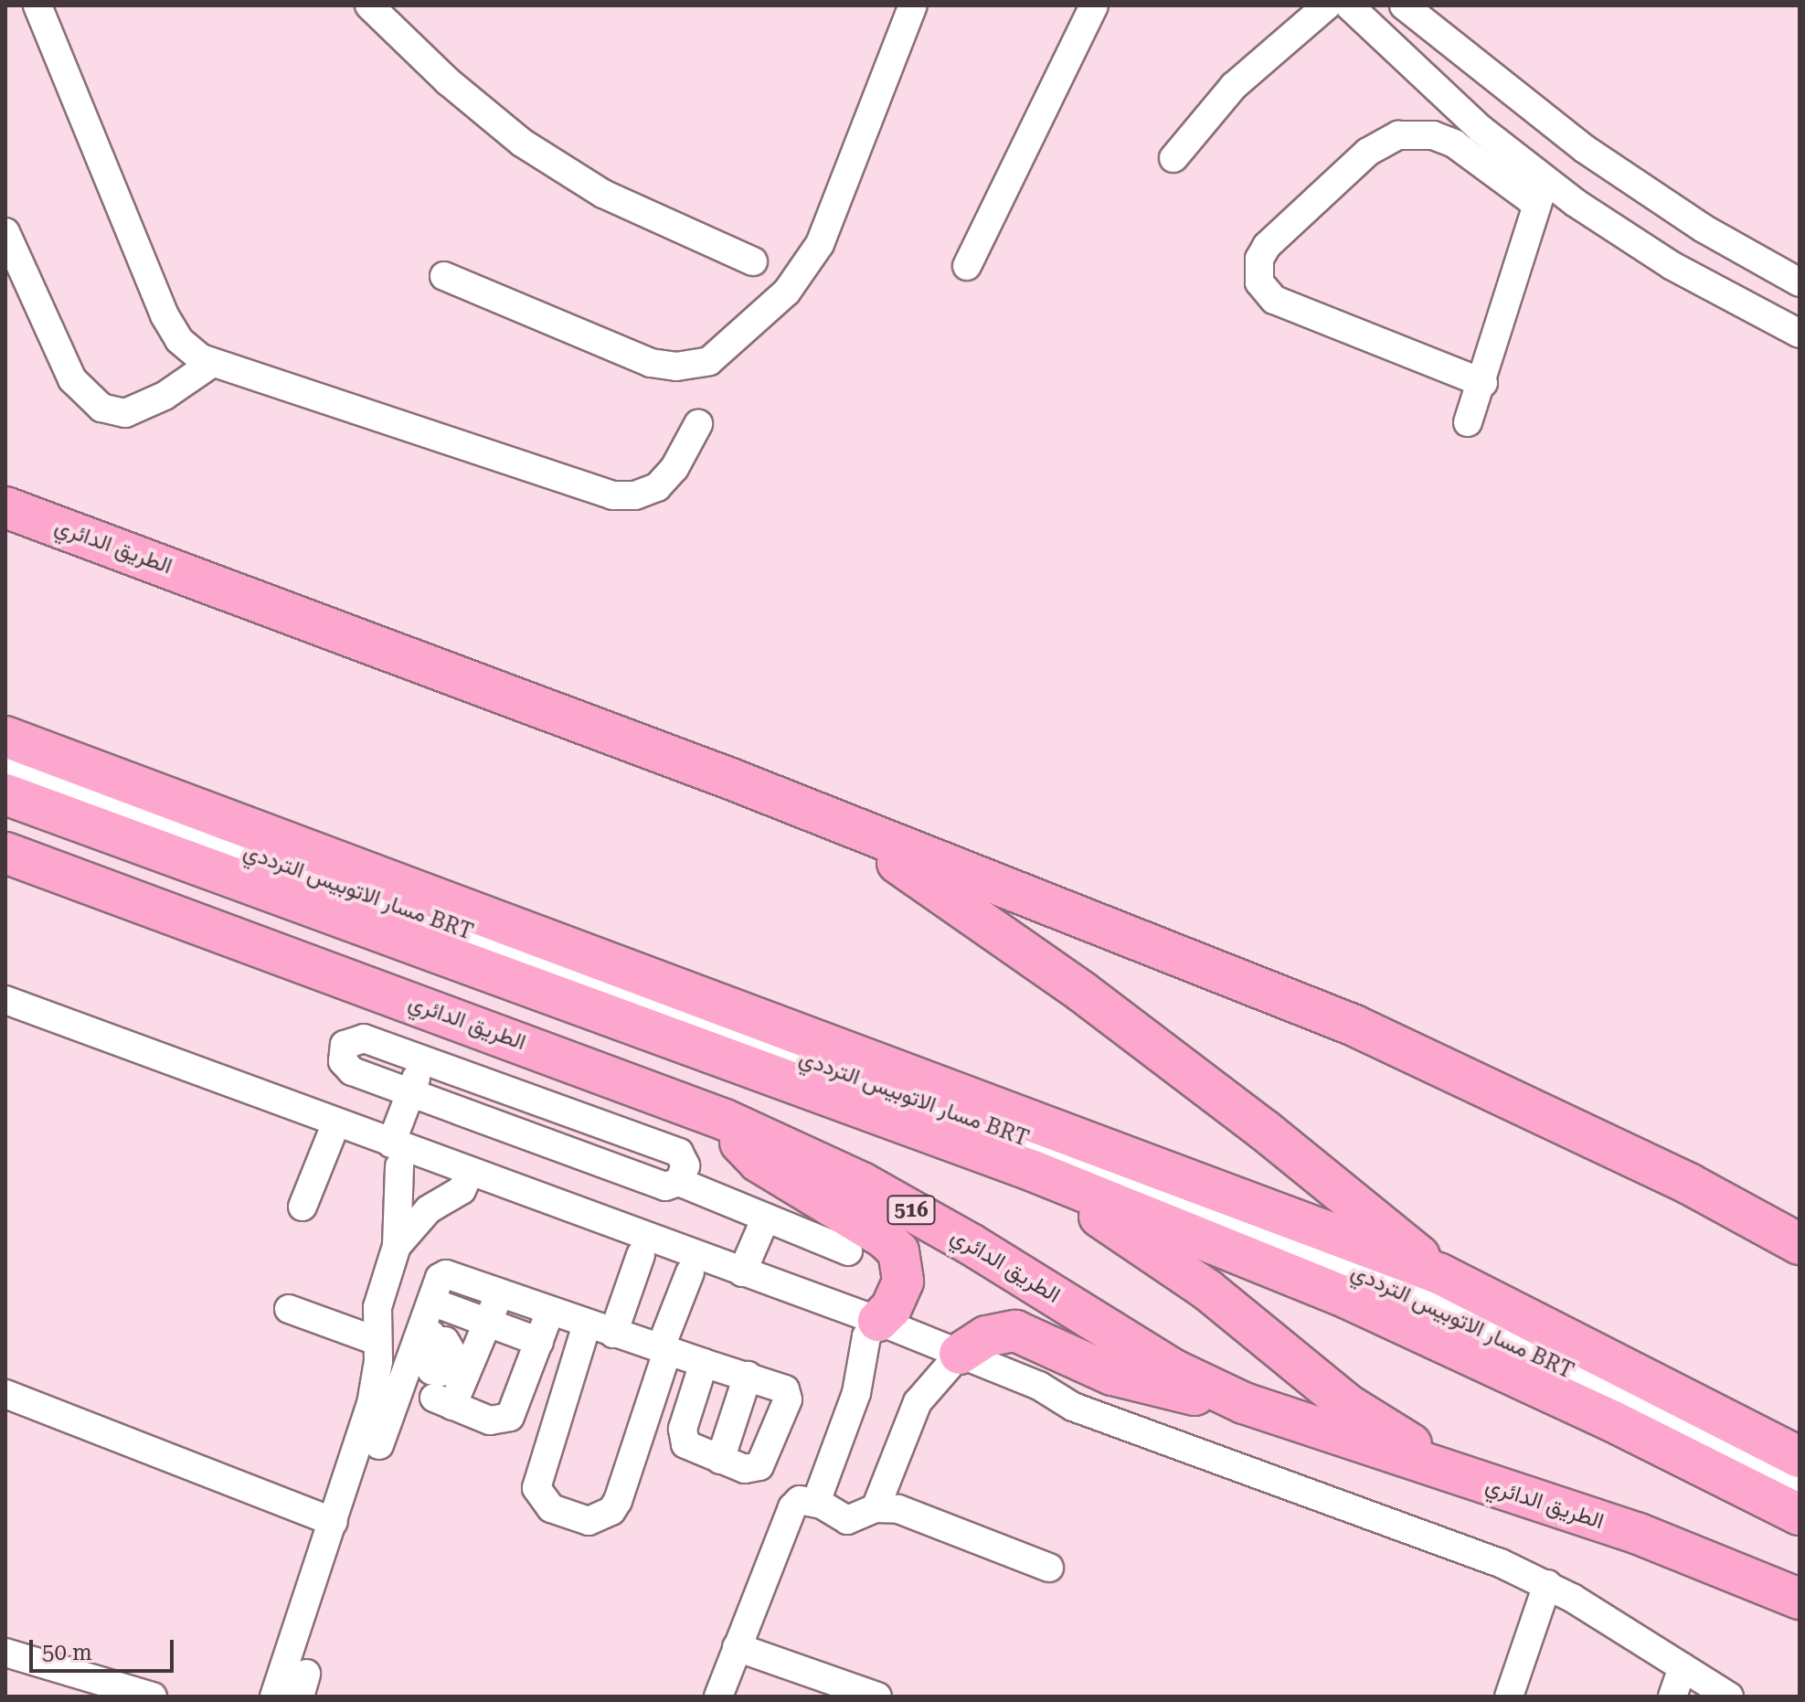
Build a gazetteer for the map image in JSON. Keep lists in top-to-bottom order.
{
  "streets": {
    "highway": ["الطريق الدائري", "516"],
    "street": ["مسار الاتوبيس الترددي BRT"]
  },
  "crossings": [
    ["الطريق الدائري", "516"]
  ],
  "scale_bar": "50 m"
}
